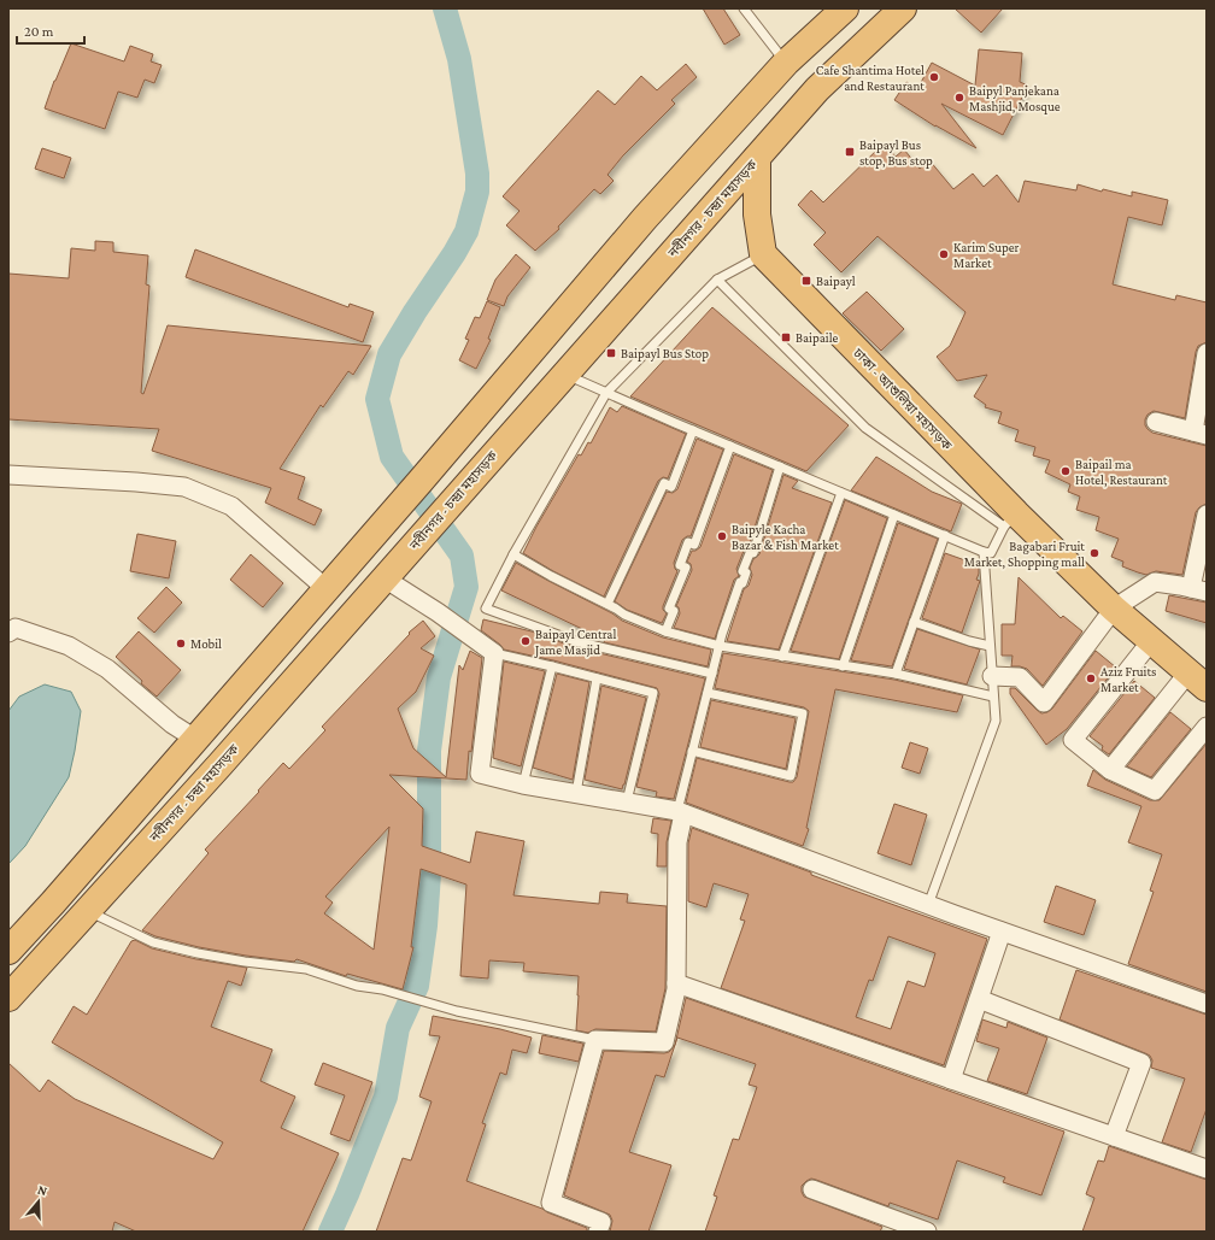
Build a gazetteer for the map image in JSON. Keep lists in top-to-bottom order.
{
  "streets": {
    "highway": ["নবীনগর - চন্দ্রা মহাসড়ক", "ঢাকা - আশুলিয়া মহাসড়ক"]
  },
  "places": {
    "other": [
      "Cafe Shantima Hotel and Restaurant",
      "Baipyl Panjekana Mashjid, Mosque",
      "Karim Super Market",
      "Baipail ma Hotel, Restaurant",
      "Baipyle Kacha Bazar & Fish Market",
      "Bagabari Fruit Market, Shopping mall",
      "Baipayl Central Jame Masjid",
      "Mobil",
      "Aziz Fruits Market"
    ],
    "transit": [
      "Baipayl Bus stop, Bus stop",
      "Baipayl",
      "Baipaile",
      "Baipayl Bus Stop"
    ]
  },
  "scale_bar": "20 m",
  "north": "top"
}
